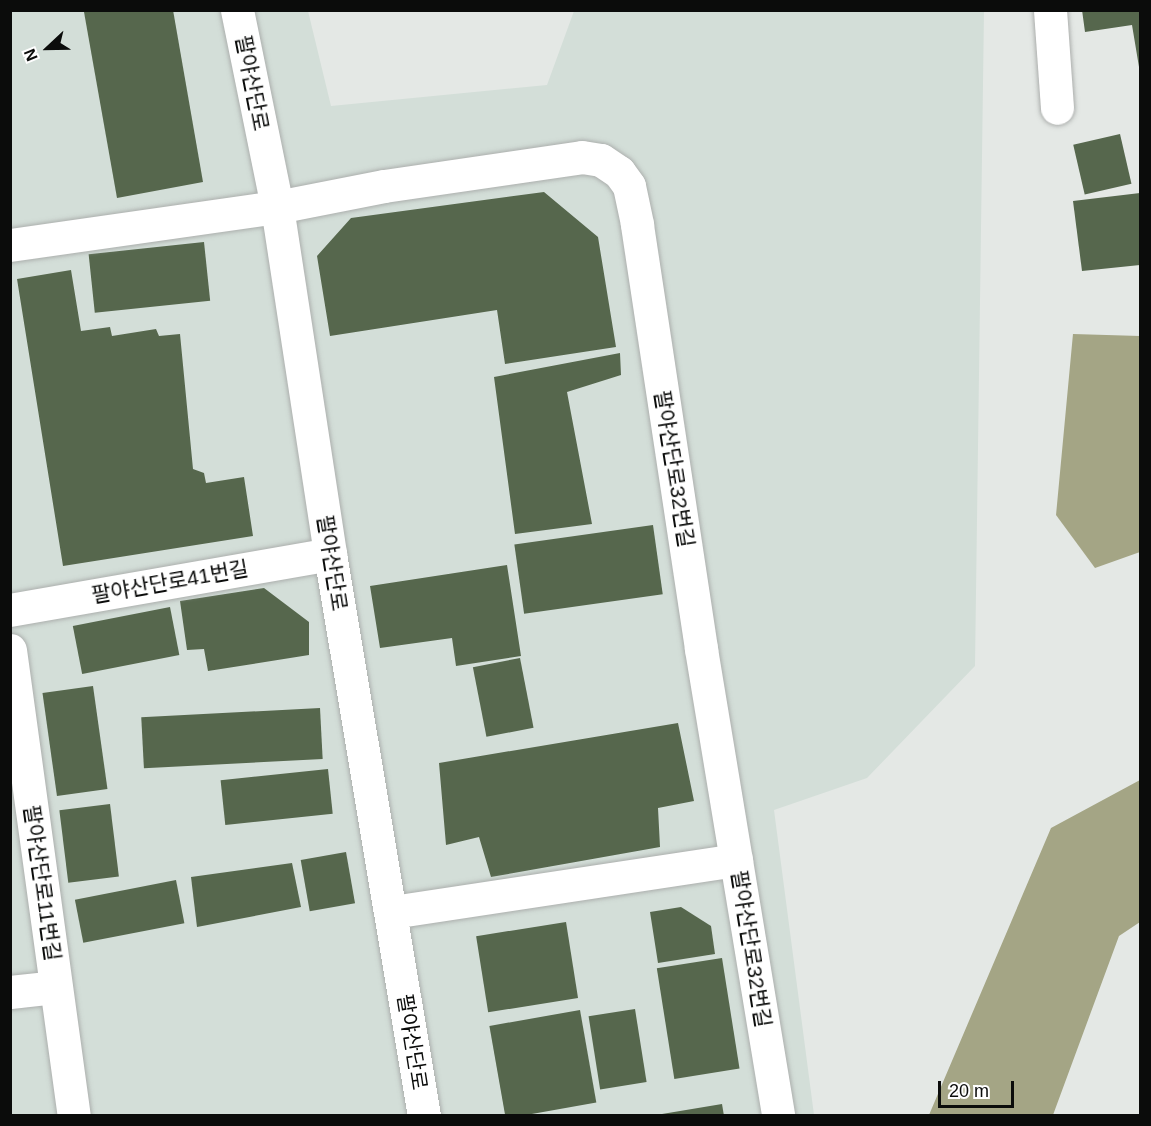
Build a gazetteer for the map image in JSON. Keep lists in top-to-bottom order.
{
  "streets": {
    "street": [
      "팔야산단로",
      "팔야산단로32번길",
      "팔야산단로41번길",
      "팔야산단로11번길"
    ]
  },
  "crossings": [
    ["팔야산단로", "팔야산단로32번길"],
    ["팔야산단로", "팔야산단로41번길"]
  ],
  "scale_bar": "20 m",
  "north": "left"
}
